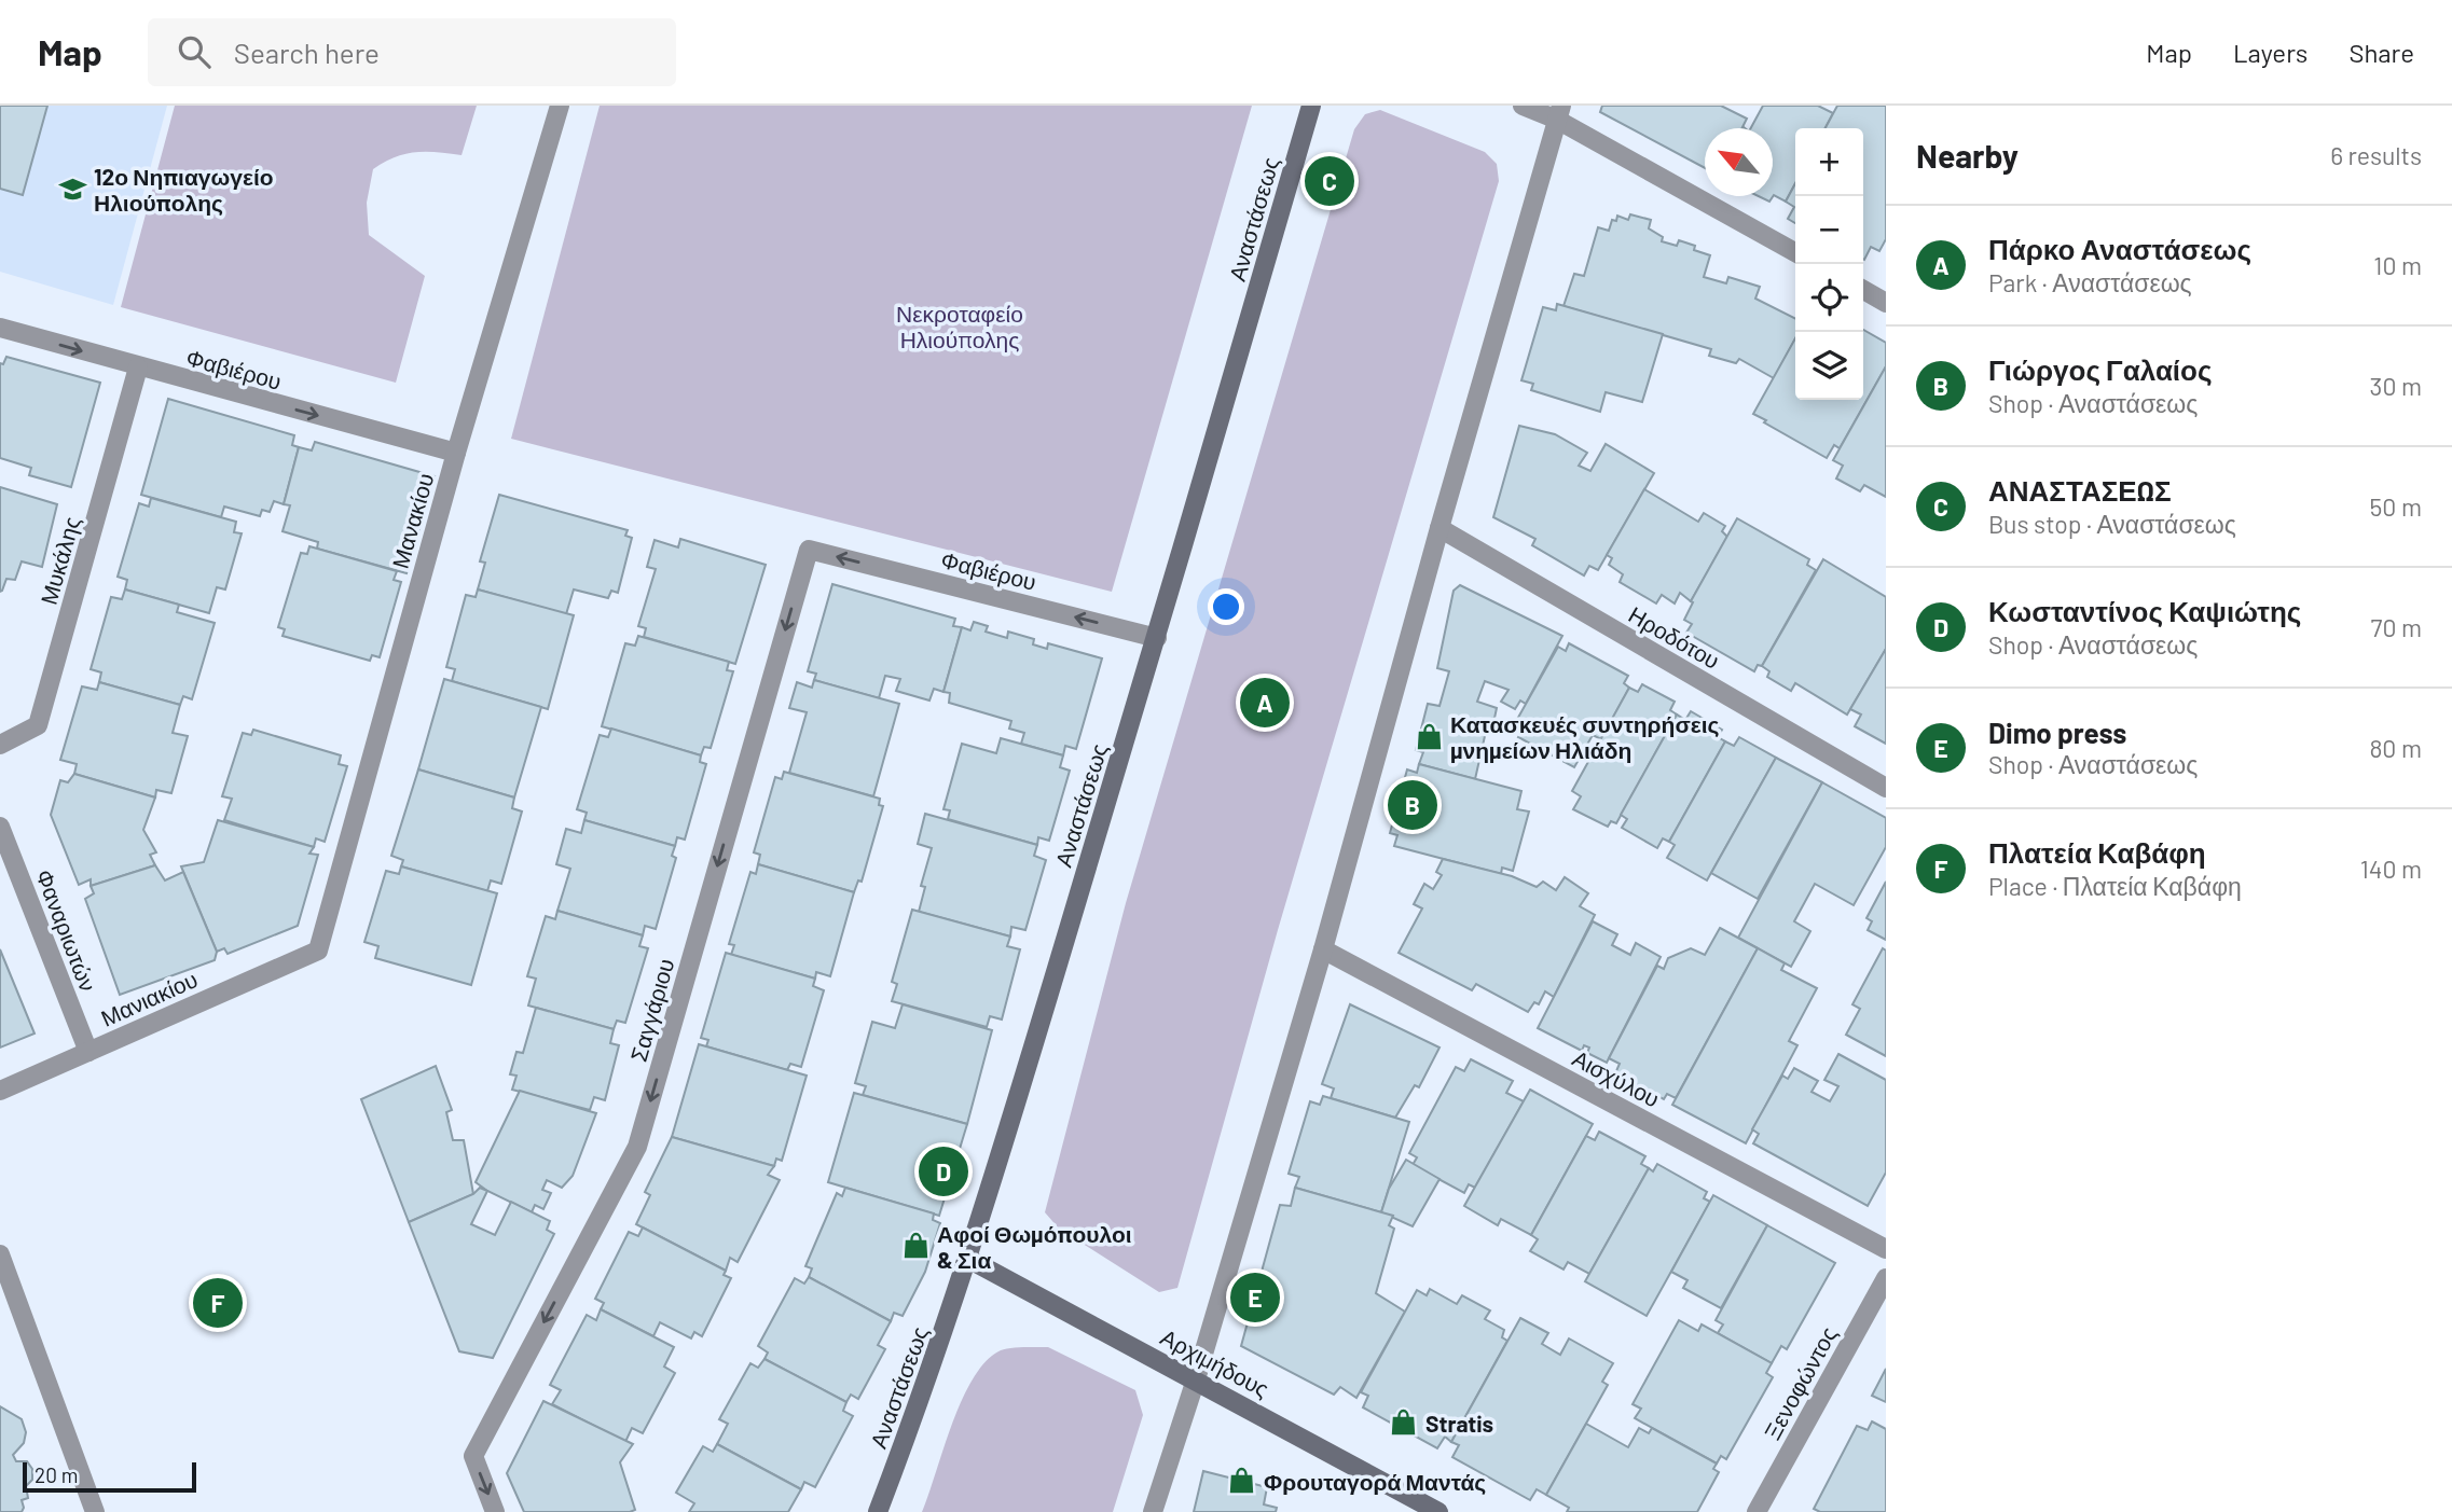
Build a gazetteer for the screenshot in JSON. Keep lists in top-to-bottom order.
{
  "streets": {
    "street": [
      "Αναστάσεως",
      "Φαβιέρου",
      "Μανακίου",
      "Μυκάλης",
      "Ηροδότου",
      "Φαναριωτών",
      "Μανιακίου",
      "Σαγγάριου",
      "Αισχύλου",
      "Αρχιμήδους",
      "Ξενοφώντος"
    ]
  },
  "crossings": [
    ["Αναστάσεως", "Φαβιέρου"],
    ["Αναστάσεως", "Αρχιμήδους"],
    ["Φαβιέρου", "Μανακίου"],
    ["Φαβιέρου", "Μυκάλης"],
    ["Φαβιέρου", "Σαγγάριου"],
    ["Μανακίου", "Μανιακίου"],
    ["Φαναριωτών", "Μανιακίου"]
  ],
  "one_way": ["Σαγγάριου"],
  "parks": ["Νεκροταφείο Ηλιούπολης"],
  "places": {
    "school or university": ["12ο Νηπιαγωγείο Ηλιούπολης"],
    "shop": [
      "Κατασκευές συντηρήσεις μνημείων Ηλιάδη",
      "Αφοί Θωμόπουλοι & Σια",
      "Stratis",
      "Φρουταγορά Μαντάς"
    ]
  },
  "scale_bar": "20 m",
  "north": "top left",
  "page": {
    "header": "Map",
    "search": "Search here",
    "nav": ["Map", "Layers", "Share"],
    "heading": ["Nearby", "6 results"],
    "map_buttons": ["+", "−"],
    "pins": [
      "C",
      "A",
      "B",
      "D",
      "E",
      "F"
    ],
    "list": [
      {
        "mark": "A",
        "name": "Πάρκο Αναστάσεως",
        "note": "Park · Αναστάσεως",
        "value": "10 m"
      },
      {
        "mark": "B",
        "name": "Γιώργος Γαλαίος",
        "note": "Shop · Αναστάσεως",
        "value": "30 m"
      },
      {
        "mark": "C",
        "name": "ΑΝΑΣΤΑΣΕΩΣ",
        "note": "Bus stop · Αναστάσεως",
        "value": "50 m"
      },
      {
        "mark": "D",
        "name": "Κωσταντίνος Καψιώτης",
        "note": "Shop · Αναστάσεως",
        "value": "70 m"
      },
      {
        "mark": "E",
        "name": "Dimo press",
        "note": "Shop · Αναστάσεως",
        "value": "80 m"
      },
      {
        "mark": "F",
        "name": "Πλατεία Καβάφη",
        "note": "Place · Πλατεία Καβάφη",
        "value": "140 m"
      }
    ],
    "scale": "20 m"
  }
}
